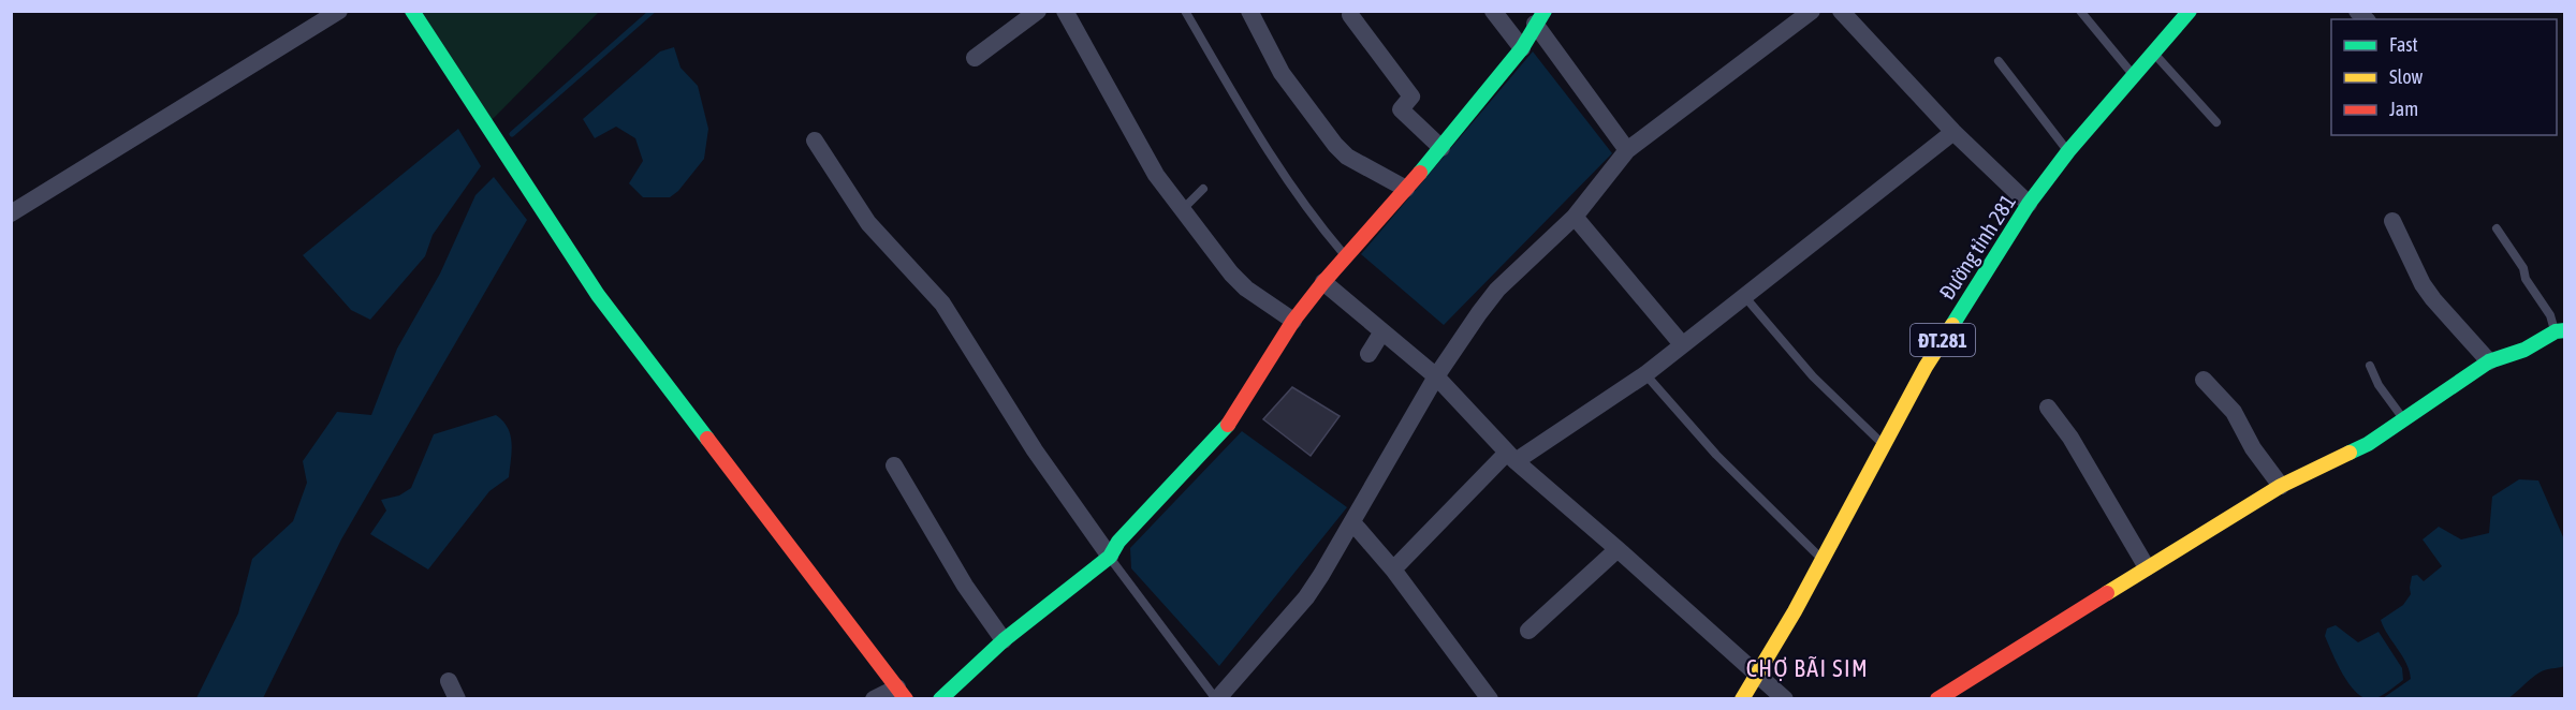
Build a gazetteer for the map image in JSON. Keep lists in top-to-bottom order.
{
  "streets": {
    "street": ["Đường tỉnh 281", "ĐT.281"]
  },
  "districts": ["CHỢ BÃI SIM"],
  "legend": ["Fast", "Slow", "Jam"]
}
